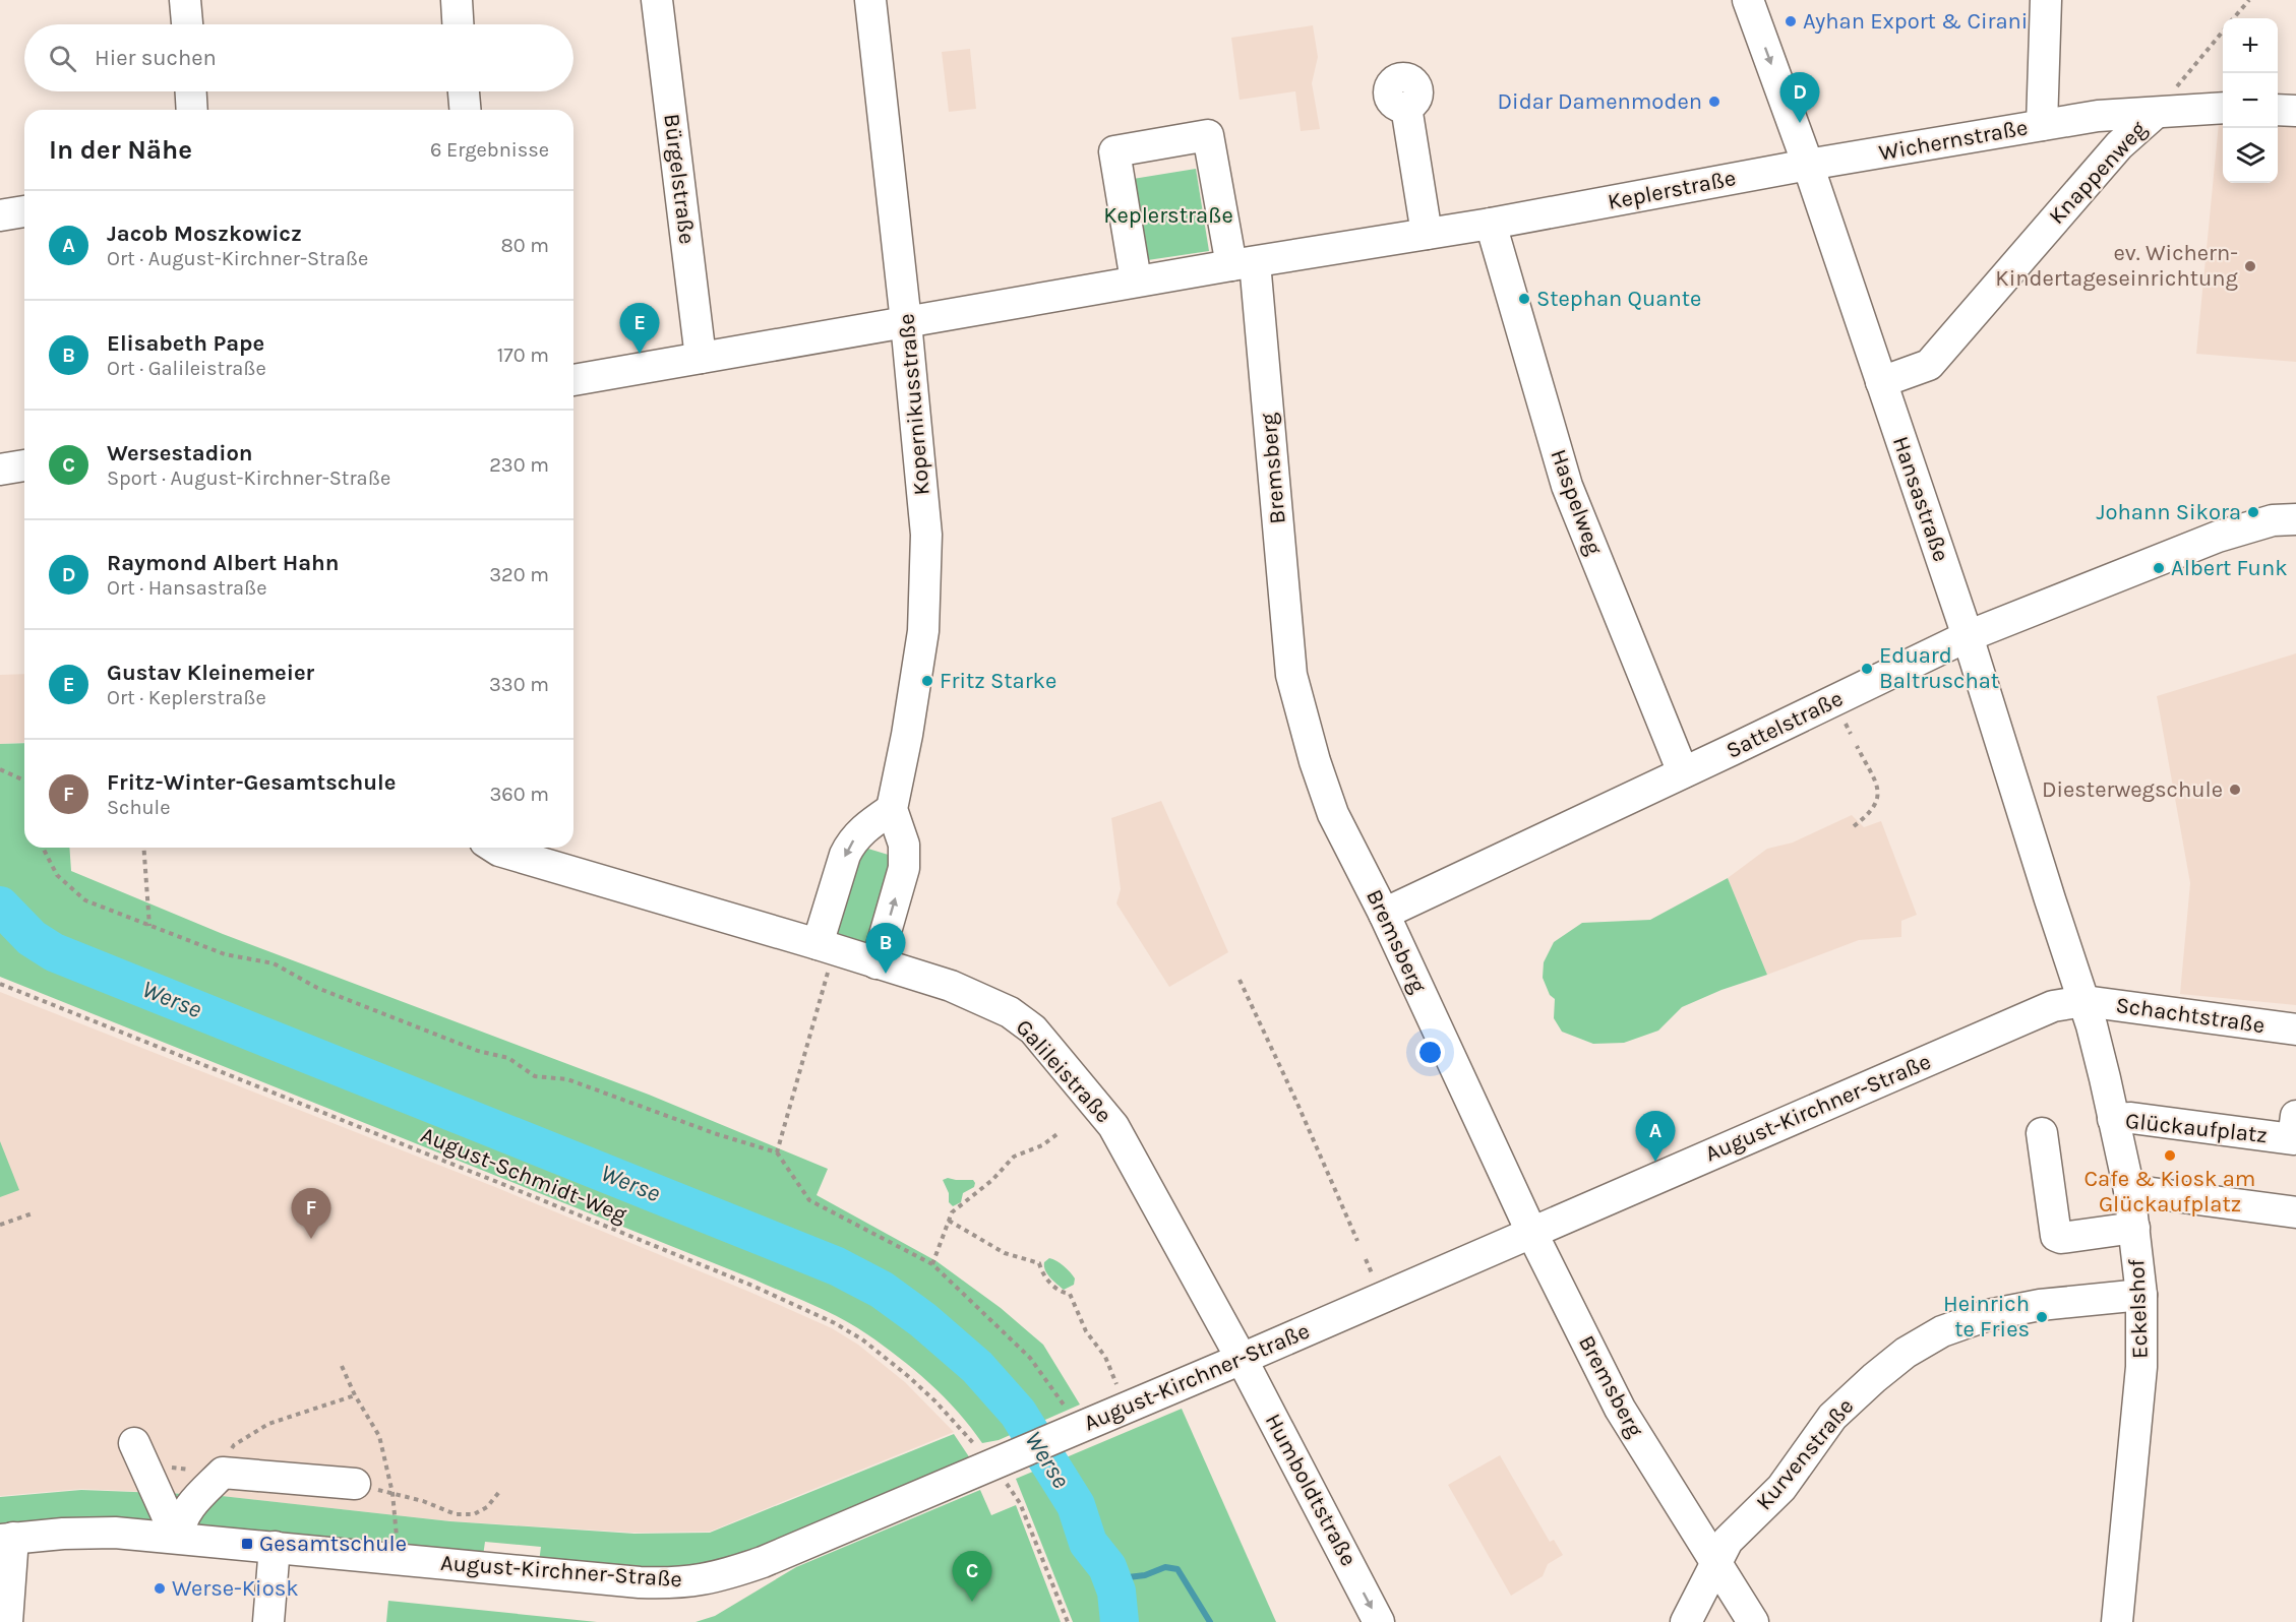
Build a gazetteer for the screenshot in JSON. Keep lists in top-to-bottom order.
{
  "streets": {
    "street": [
      "Wichernstraße",
      "Knappenweg",
      "Bürgelstraße",
      "Keplerstraße",
      "Kopernikusstraße",
      "Bremsberg",
      "Hansastraße",
      "Haspelweg",
      "Sattelstraße",
      "Schachtstraße",
      "Galileistraße",
      "August-Kirchner-Straße",
      "Glückaufplatz",
      "Eckelshof",
      "Kurvenstraße",
      "Humboldtstraße"
    ],
    "path": ["August-Schmidt-Weg"]
  },
  "crossings": [
    ["Wichernstraße", "Knappenweg"],
    ["Wichernstraße", "Keplerstraße"],
    ["Wichernstraße", "Hansastraße"],
    ["Knappenweg", "Hansastraße"],
    ["Bürgelstraße", "Keplerstraße"],
    ["Keplerstraße", "Kopernikusstraße"],
    ["Keplerstraße", "Bremsberg"],
    ["Keplerstraße", "Hansastraße"],
    ["Keplerstraße", "Haspelweg"],
    ["Bremsberg", "Sattelstraße"],
    ["Bremsberg", "August-Kirchner-Straße"],
    ["Bremsberg", "Kurvenstraße"],
    ["Hansastraße", "Sattelstraße"],
    ["Hansastraße", "Schachtstraße"],
    ["Hansastraße", "August-Kirchner-Straße"],
    ["Hansastraße", "Eckelshof"],
    ["Haspelweg", "Sattelstraße"],
    ["Schachtstraße", "August-Kirchner-Straße"],
    ["Schachtstraße", "Eckelshof"],
    ["Galileistraße", "August-Kirchner-Straße"],
    ["Galileistraße", "Humboldtstraße"],
    ["August-Kirchner-Straße", "August-Schmidt-Weg"],
    ["August-Kirchner-Straße", "Eckelshof"],
    ["August-Kirchner-Straße", "Humboldtstraße"],
    ["Glückaufplatz", "Eckelshof"],
    ["Eckelshof", "Kurvenstraße"]
  ],
  "one_way": ["Humboldtstraße"],
  "water": ["Werse"],
  "parks": ["Keplerstraße"],
  "places": {
    "other": [
      "Ayhan Export & Cirani",
      "Didar Damenmoden",
      "ev. Wichern- Kindertageseinrichtung",
      "Stephan Quante",
      "Johann Sikora",
      "Albert Funk",
      "Eduard Baltruschat",
      "Fritz Starke",
      "Diesterwegschule",
      "Cafe & Kiosk am Glückaufplatz",
      "Heinrich te Fries",
      "Werse-Kiosk"
    ],
    "transit": ["Gesamtschule"]
  },
  "page": {
    "map_buttons": ["+", "−"],
    "search": "Hier suchen",
    "pins": [
      "D",
      "E",
      "B",
      "A",
      "F",
      "C"
    ],
    "heading": ["In der Nähe", "6 Ergebnisse"],
    "list": [
      {
        "mark": "A",
        "name": "Jacob Moszkowicz",
        "note": "Ort · August-Kirchner-Straße",
        "value": "80 m"
      },
      {
        "mark": "B",
        "name": "Elisabeth Pape",
        "note": "Ort · Galileistraße",
        "value": "170 m"
      },
      {
        "mark": "C",
        "name": "Wersestadion",
        "note": "Sport · August-Kirchner-Straße",
        "value": "230 m"
      },
      {
        "mark": "D",
        "name": "Raymond Albert Hahn",
        "note": "Ort · Hansastraße",
        "value": "320 m"
      },
      {
        "mark": "E",
        "name": "Gustav Kleinemeier",
        "note": "Ort · Keplerstraße",
        "value": "330 m"
      },
      {
        "mark": "F",
        "name": "Fritz-Winter-Gesamtschule",
        "note": "Schule",
        "value": "360 m"
      }
    ]
  }
}
